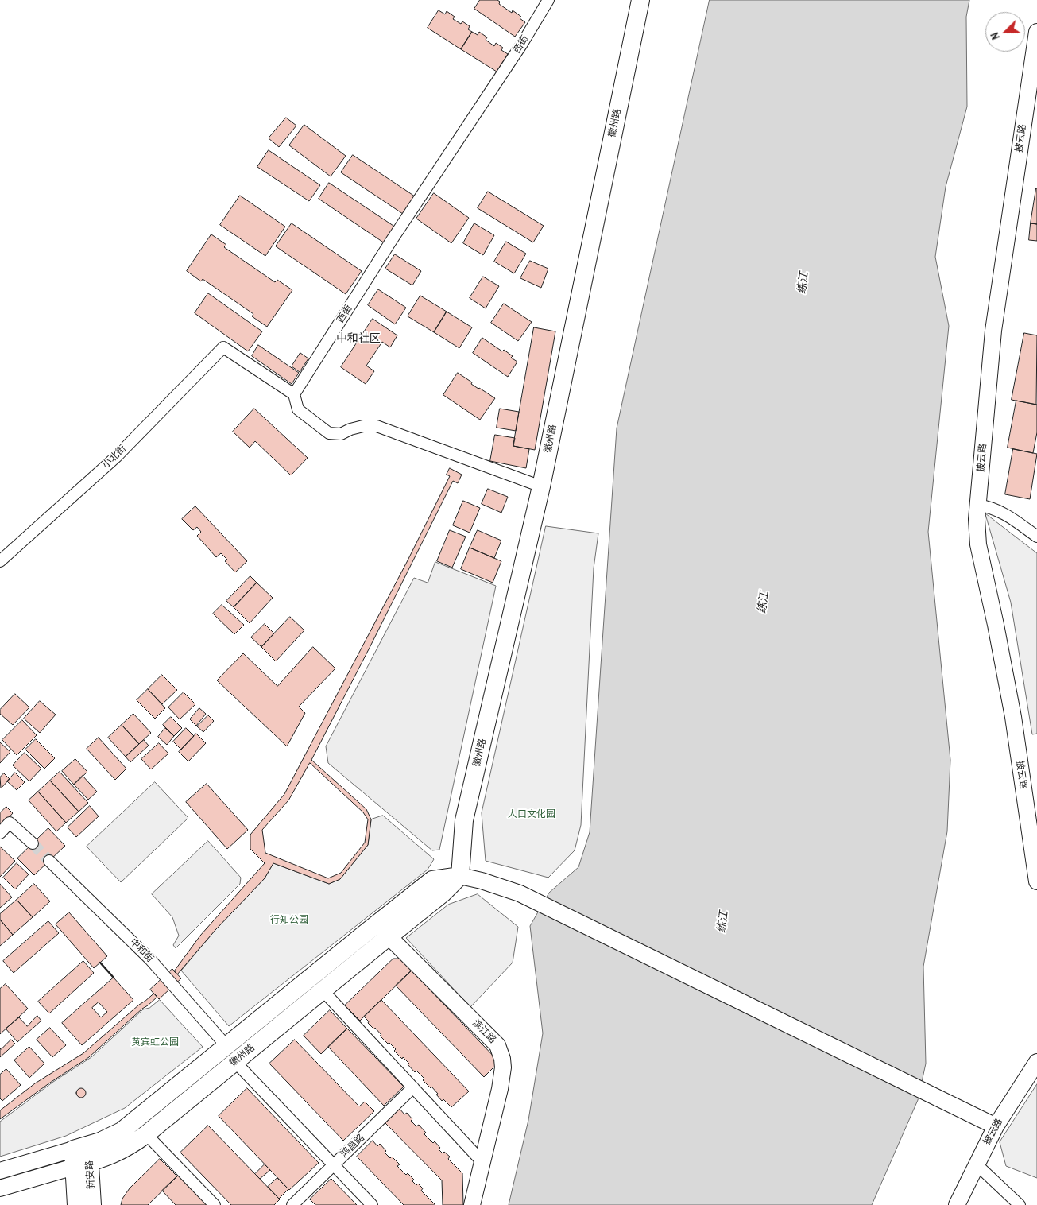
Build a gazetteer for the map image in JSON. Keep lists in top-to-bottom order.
{
  "streets": {
    "main road": ["徽州路", "新安路"],
    "street": [
      "西街",
      "披云路",
      "小北街",
      "中和街",
      "滨江路",
      "鸿昌路"
    ]
  },
  "crossings": [
    ["西街", "小北街"],
    ["徽州路", "中和街"],
    ["徽州路", "滨江路"],
    ["徽州路", "新安路"],
    ["中和街", "鸿昌路"]
  ],
  "districts": ["中和社区"],
  "water": ["练江"],
  "parks": ["人口文化园", "行知公园", "黄宾虹公园"],
  "north": "left"
}
